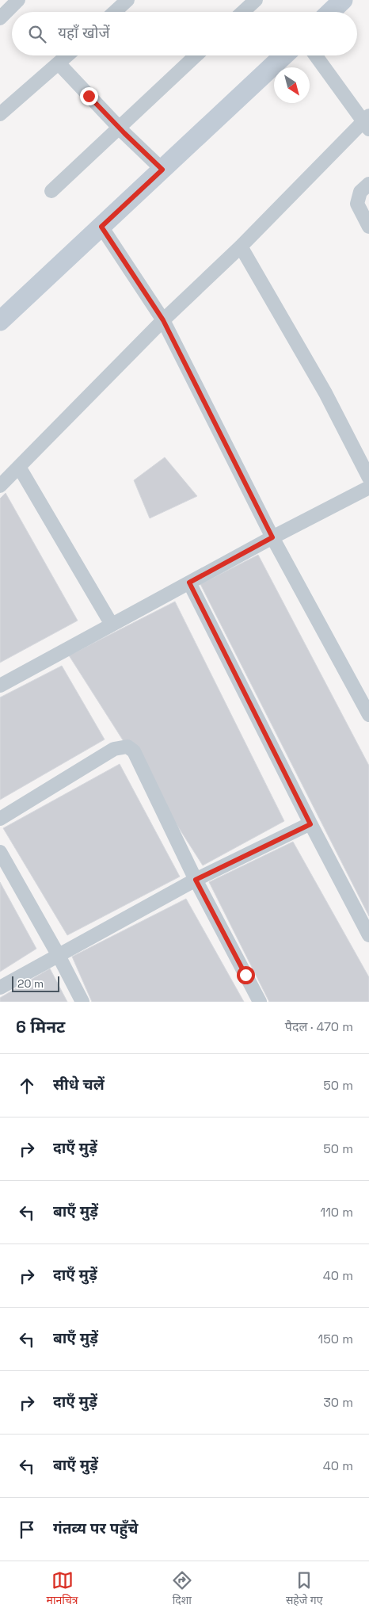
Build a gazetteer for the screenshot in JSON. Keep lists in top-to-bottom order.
{
  "scale_bar": "20 m",
  "north": "bottom right",
  "page": {
    "search": "यहाँ खोजें",
    "scale": "20 m",
    "heading": ["6 मिनट", "पैदल · 470 m"],
    "list": [
      ["सीधे चलें", "50 m"],
      ["दाएँ मुड़ें", "50 m"],
      ["बाएँ मुड़ें", "110 m"],
      ["दाएँ मुड़ें", "40 m"],
      ["बाएँ मुड़ें", "150 m"],
      ["दाएँ मुड़ें", "30 m"],
      ["बाएँ मुड़ें", "40 m"],
      "गंतव्य पर पहुँचे"
    ],
    "nav": ["मानचित्र", "दिशा", "सहेजे गए"]
  }
}
